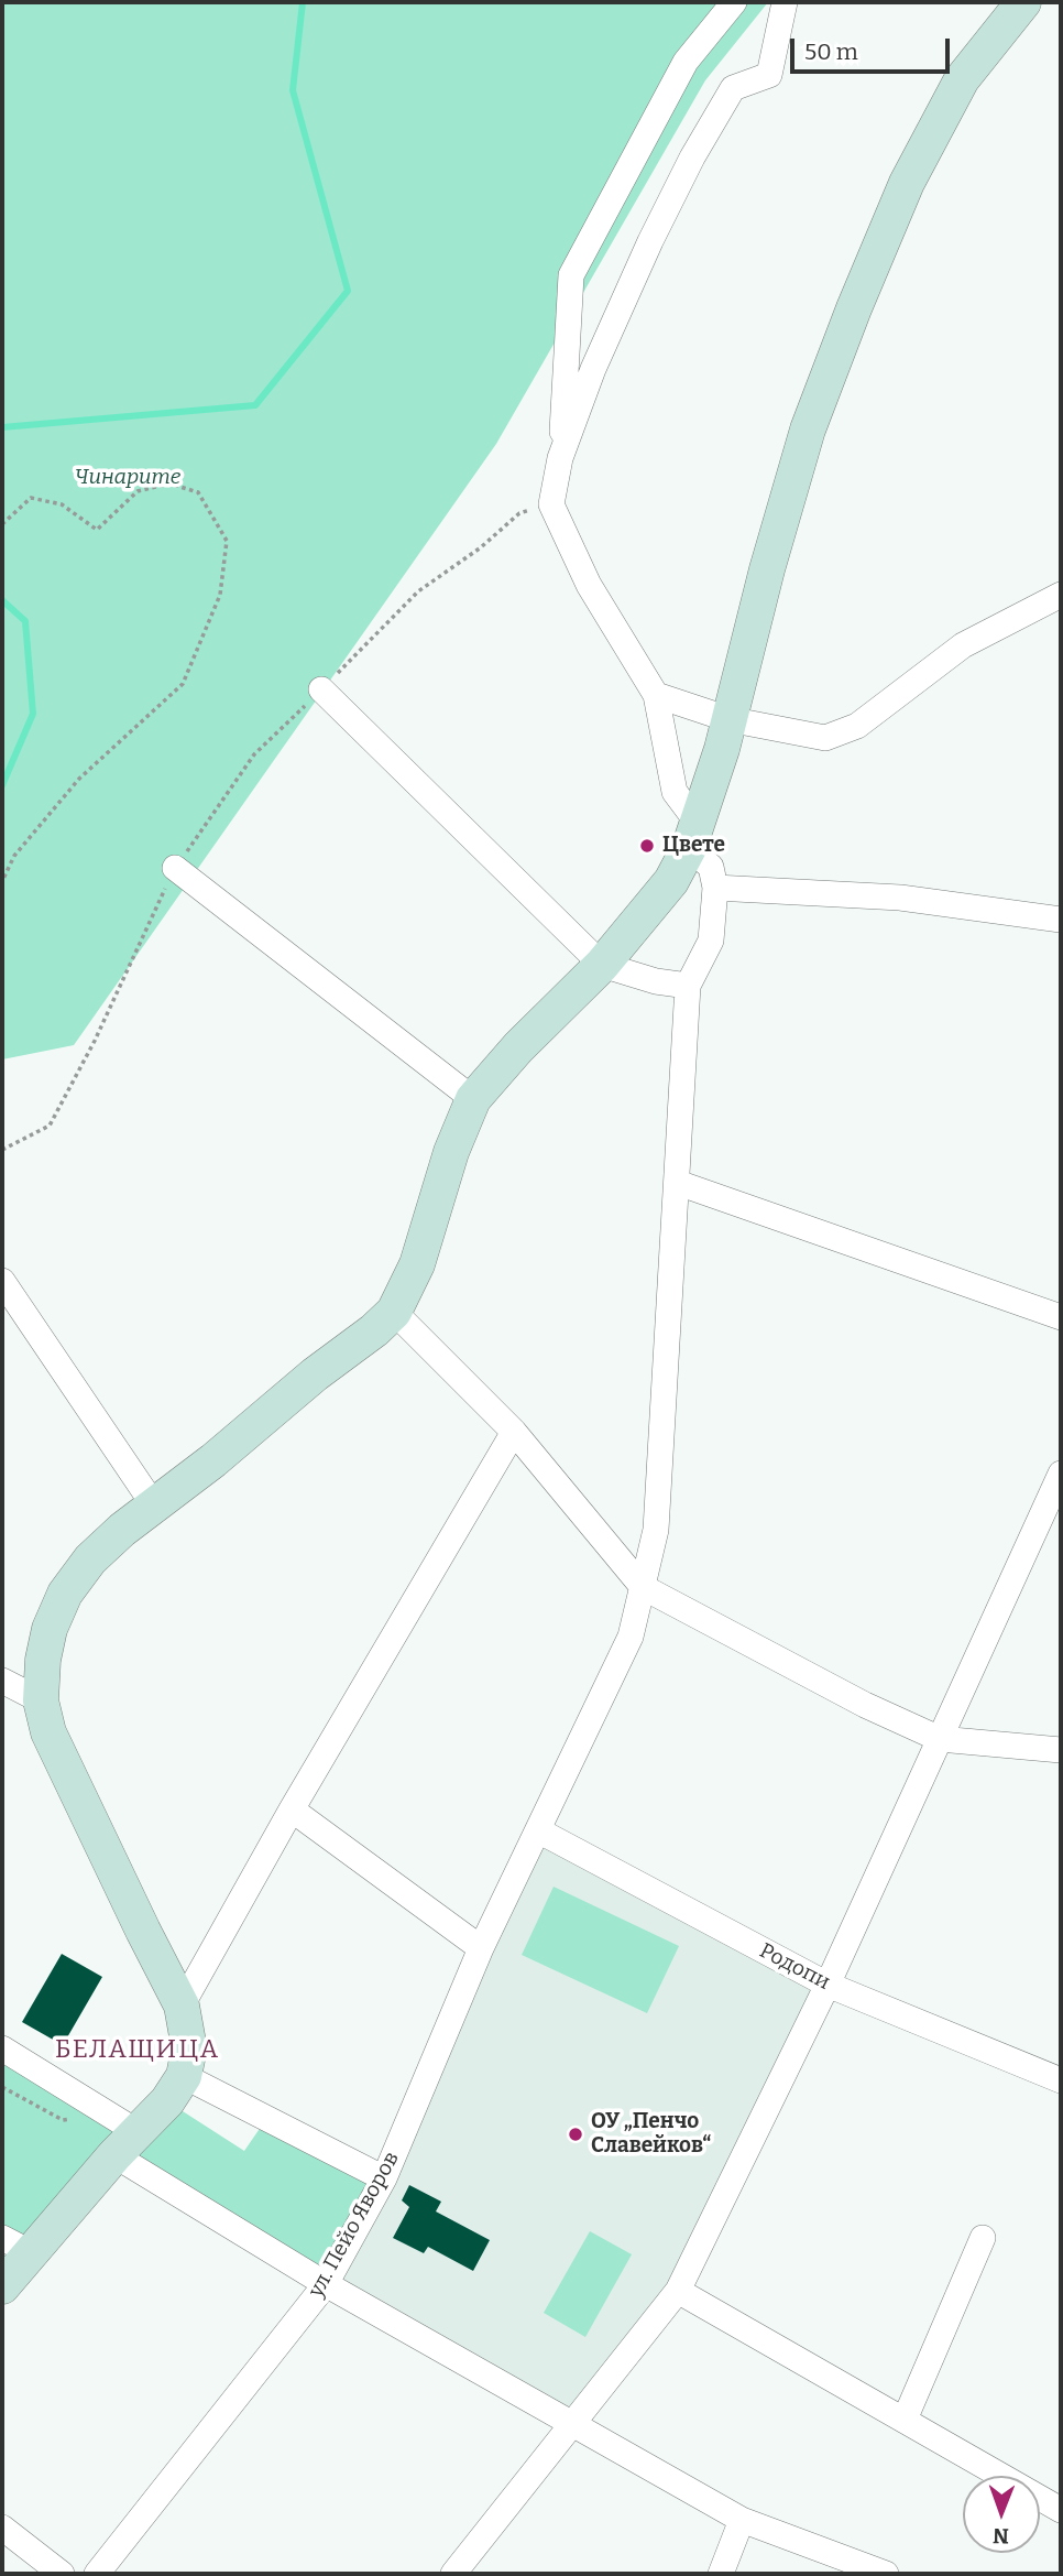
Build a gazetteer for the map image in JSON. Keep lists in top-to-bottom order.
{
  "streets": {
    "street": ["Родопи", "ул. Пейо Яворов"]
  },
  "crossings": [
    ["Родопи", "ул. Пейо Яворов"]
  ],
  "districts": ["БЕЛАЩИЦА"],
  "parks": ["Чинарите"],
  "places": ["Цвете", "ОУ „Пенчо Славейков“"],
  "scale_bar": "50 m",
  "north": "bottom"
}
